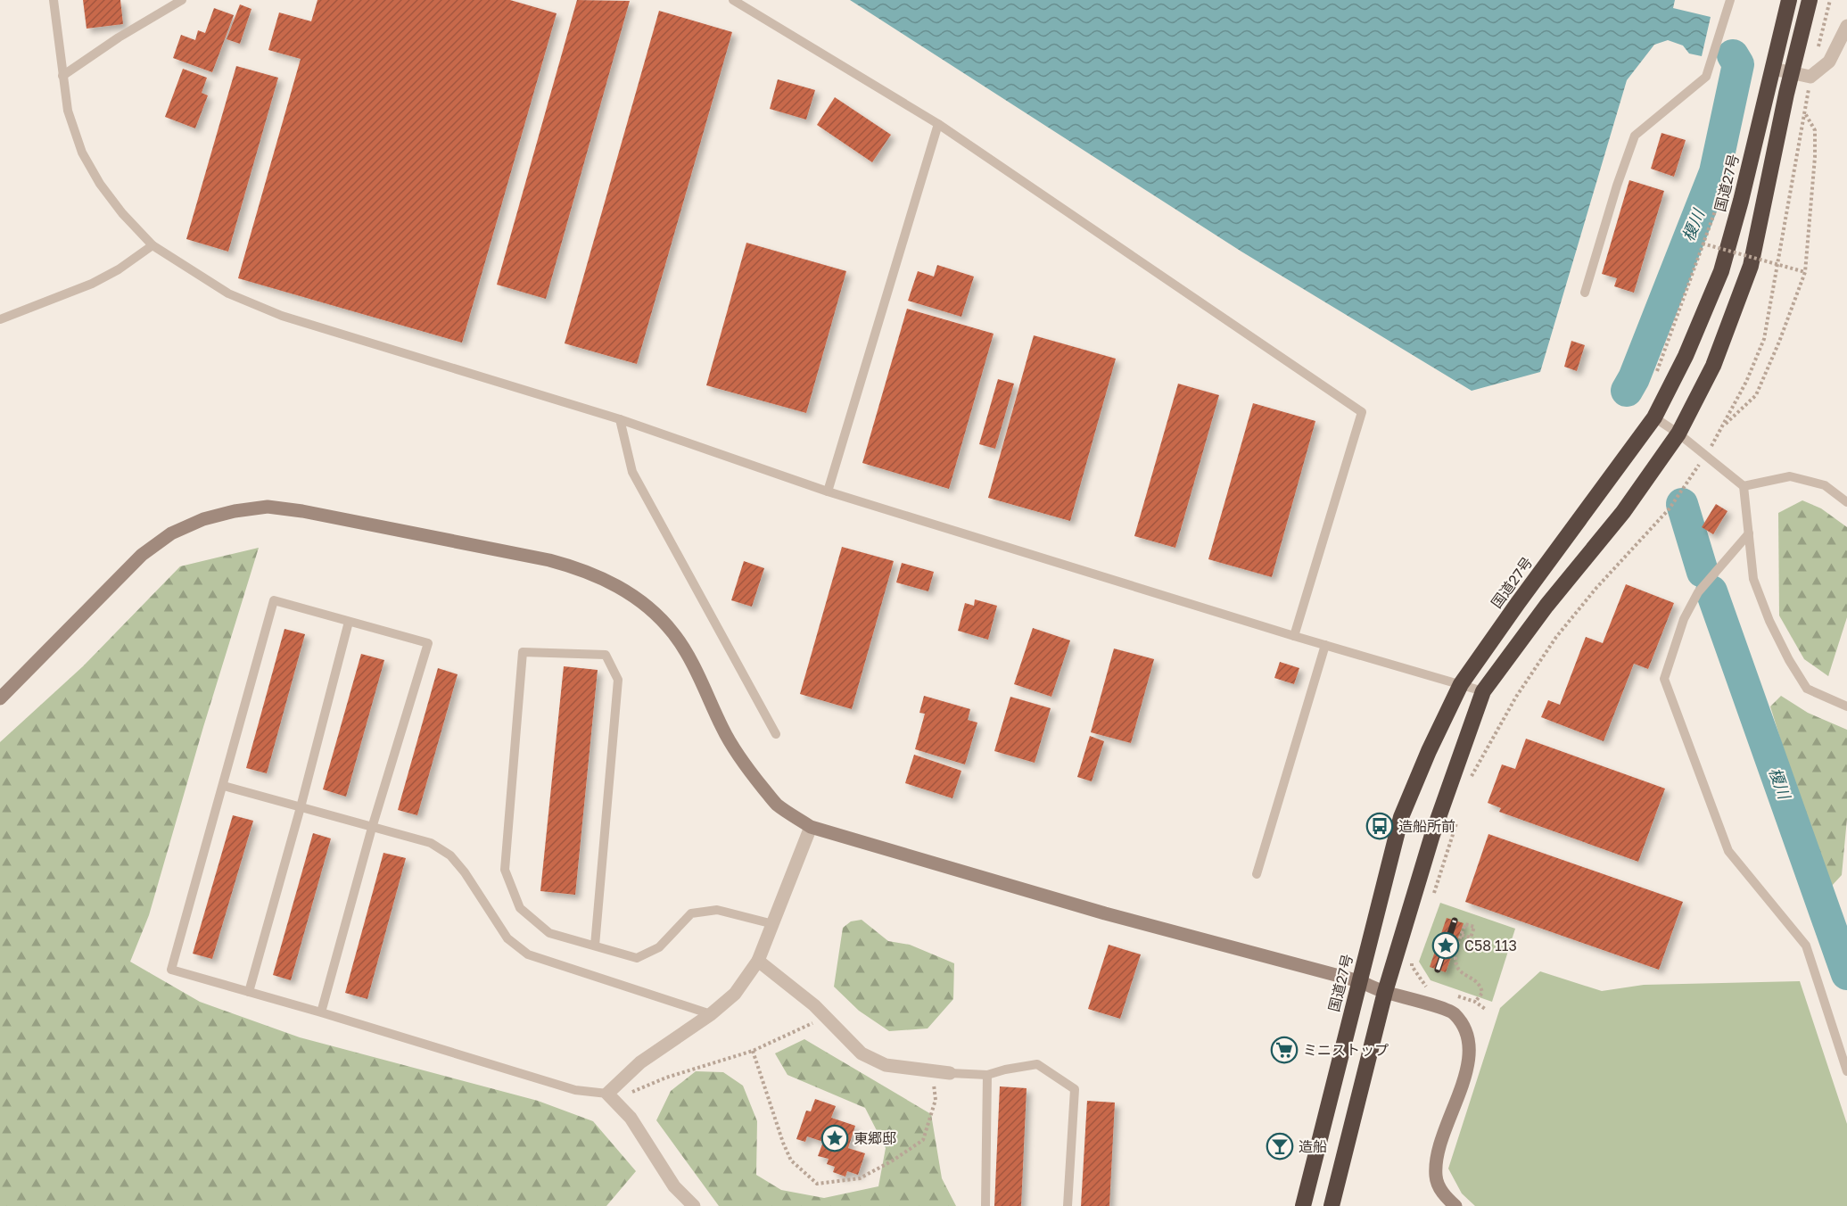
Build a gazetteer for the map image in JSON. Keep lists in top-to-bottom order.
{
  "streets": {
    "highway": ["国道27号"]
  },
  "water": ["榎川"],
  "places": {
    "bus stop": ["造船所前"],
    "place": ["C58 113", "東郷邸"],
    "supermarket": ["ミニストップ"],
    "bar": ["造船"]
  }
}
